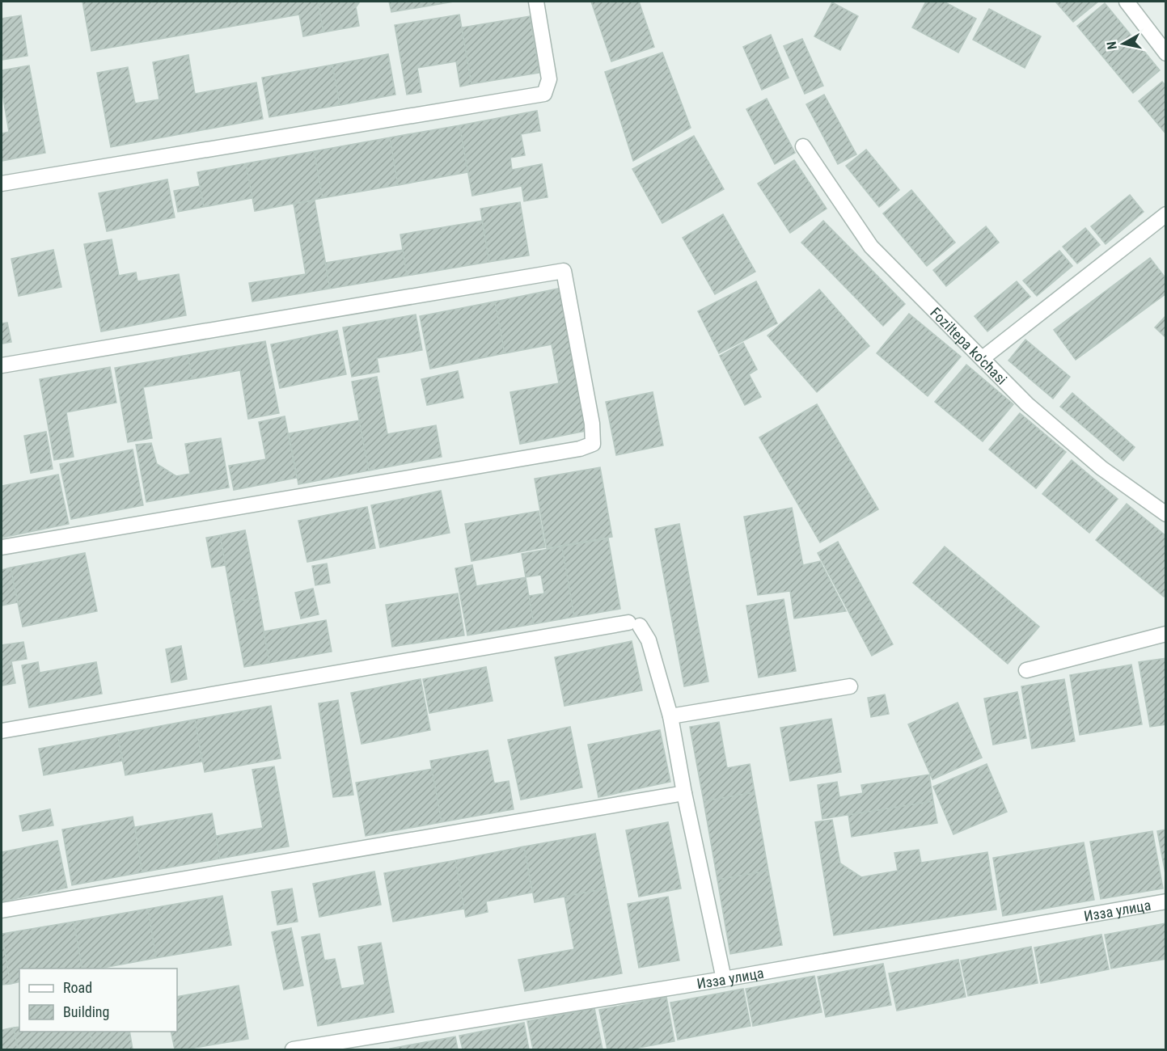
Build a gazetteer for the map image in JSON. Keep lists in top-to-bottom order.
{
  "streets": {
    "street": ["Foziltepa ko'chasi", "Изза улица"]
  },
  "legend": ["Road", "Building"],
  "north": "left"
}
